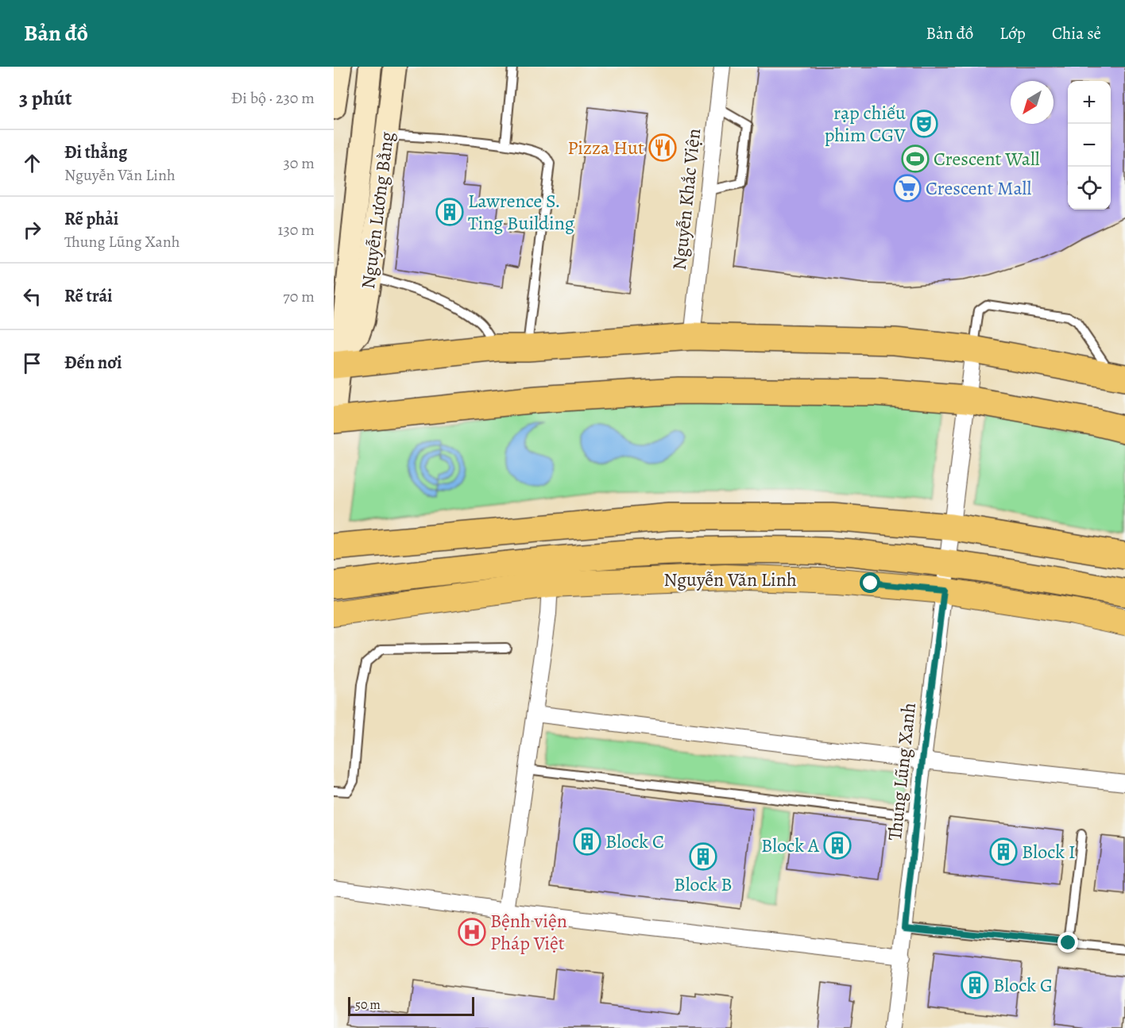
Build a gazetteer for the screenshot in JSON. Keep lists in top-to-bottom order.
{
  "streets": {
    "highway": ["Nguyễn Văn Linh"],
    "main road": ["Nguyễn Lương Bằng"],
    "street": ["Nguyễn Khắc Viện", "Thung Lũng Xanh"]
  },
  "crossings": [
    ["Nguyễn Văn Linh", "Thung Lũng Xanh"]
  ],
  "places": {
    "theatre": ["rạp chiếu phim CGV"],
    "restaurant": ["Pizza Hut"],
    "sports": ["Crescent Wall"],
    "supermarket": ["Crescent Mall"],
    "building": [
      "Lawrence S. Ting Building",
      "Block C",
      "Block A",
      "Block I",
      "Block B",
      "Block G"
    ],
    "hospital": ["Bệnh viện Pháp Việt"]
  },
  "scale_bar": "50 m",
  "north": "bottom left",
  "page": {
    "header": "Bản đồ",
    "nav": ["Bản đồ", "Lớp", "Chia sẻ"],
    "heading": ["3 phút", "Đi bộ · 230 m"],
    "map_buttons": ["+", "−"],
    "list": [
      ["Đi thẳng", "Nguyễn Văn Linh", "30 m"],
      ["Rẽ phải", "Thung Lũng Xanh", "130 m"],
      ["Rẽ trái", "70 m"],
      "Đến nơi"
    ],
    "scale": "50 m"
  }
}
